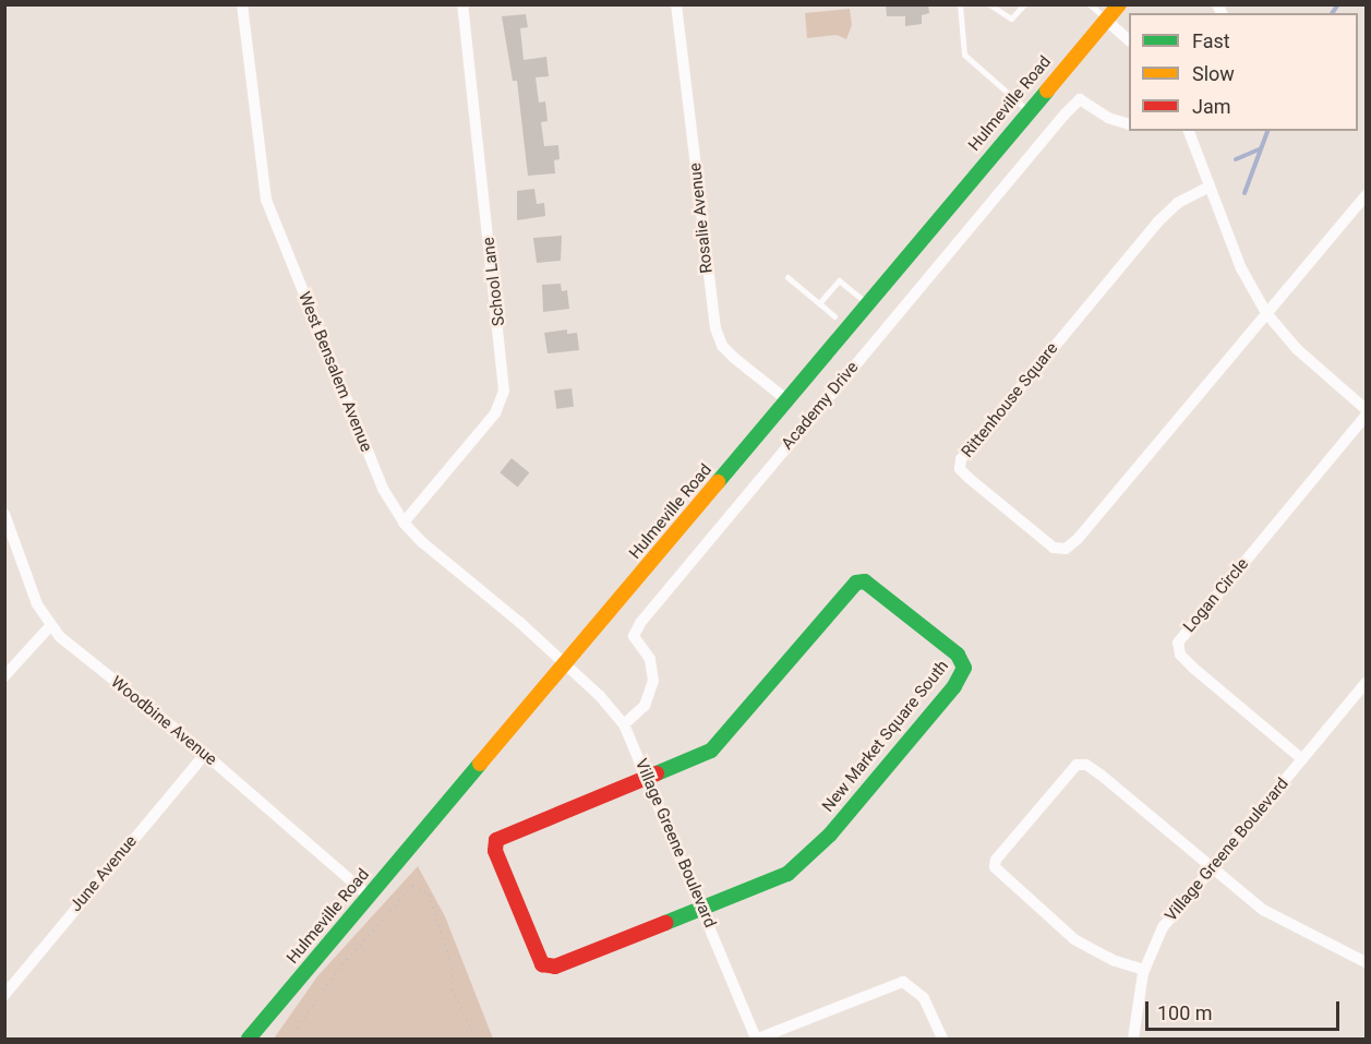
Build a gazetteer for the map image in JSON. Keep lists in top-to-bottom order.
{
  "streets": {
    "main road": ["Hulmeville Road", "New Market Square South"],
    "street": [
      "Rosalie Avenue",
      "School Lane",
      "West Bensalem Avenue",
      "Rittenhouse Square",
      "Academy Drive",
      "Logan Circle",
      "Woodbine Avenue",
      "Village Greene Boulevard",
      "June Avenue"
    ]
  },
  "crossings": [
    ["Hulmeville Road", "Rosalie Avenue"],
    ["Hulmeville Road", "West Bensalem Avenue"],
    ["Hulmeville Road", "Woodbine Avenue"],
    ["Hulmeville Road", "Village Greene Boulevard"],
    ["School Lane", "West Bensalem Avenue"],
    ["West Bensalem Avenue", "Village Greene Boulevard"],
    ["Academy Drive", "Village Greene Boulevard"],
    ["Logan Circle", "Village Greene Boulevard"],
    ["Woodbine Avenue", "June Avenue"],
    ["New Market Square South", "Village Greene Boulevard"]
  ],
  "legend": ["Fast", "Slow", "Jam"],
  "scale_bar": "100 m"
}
